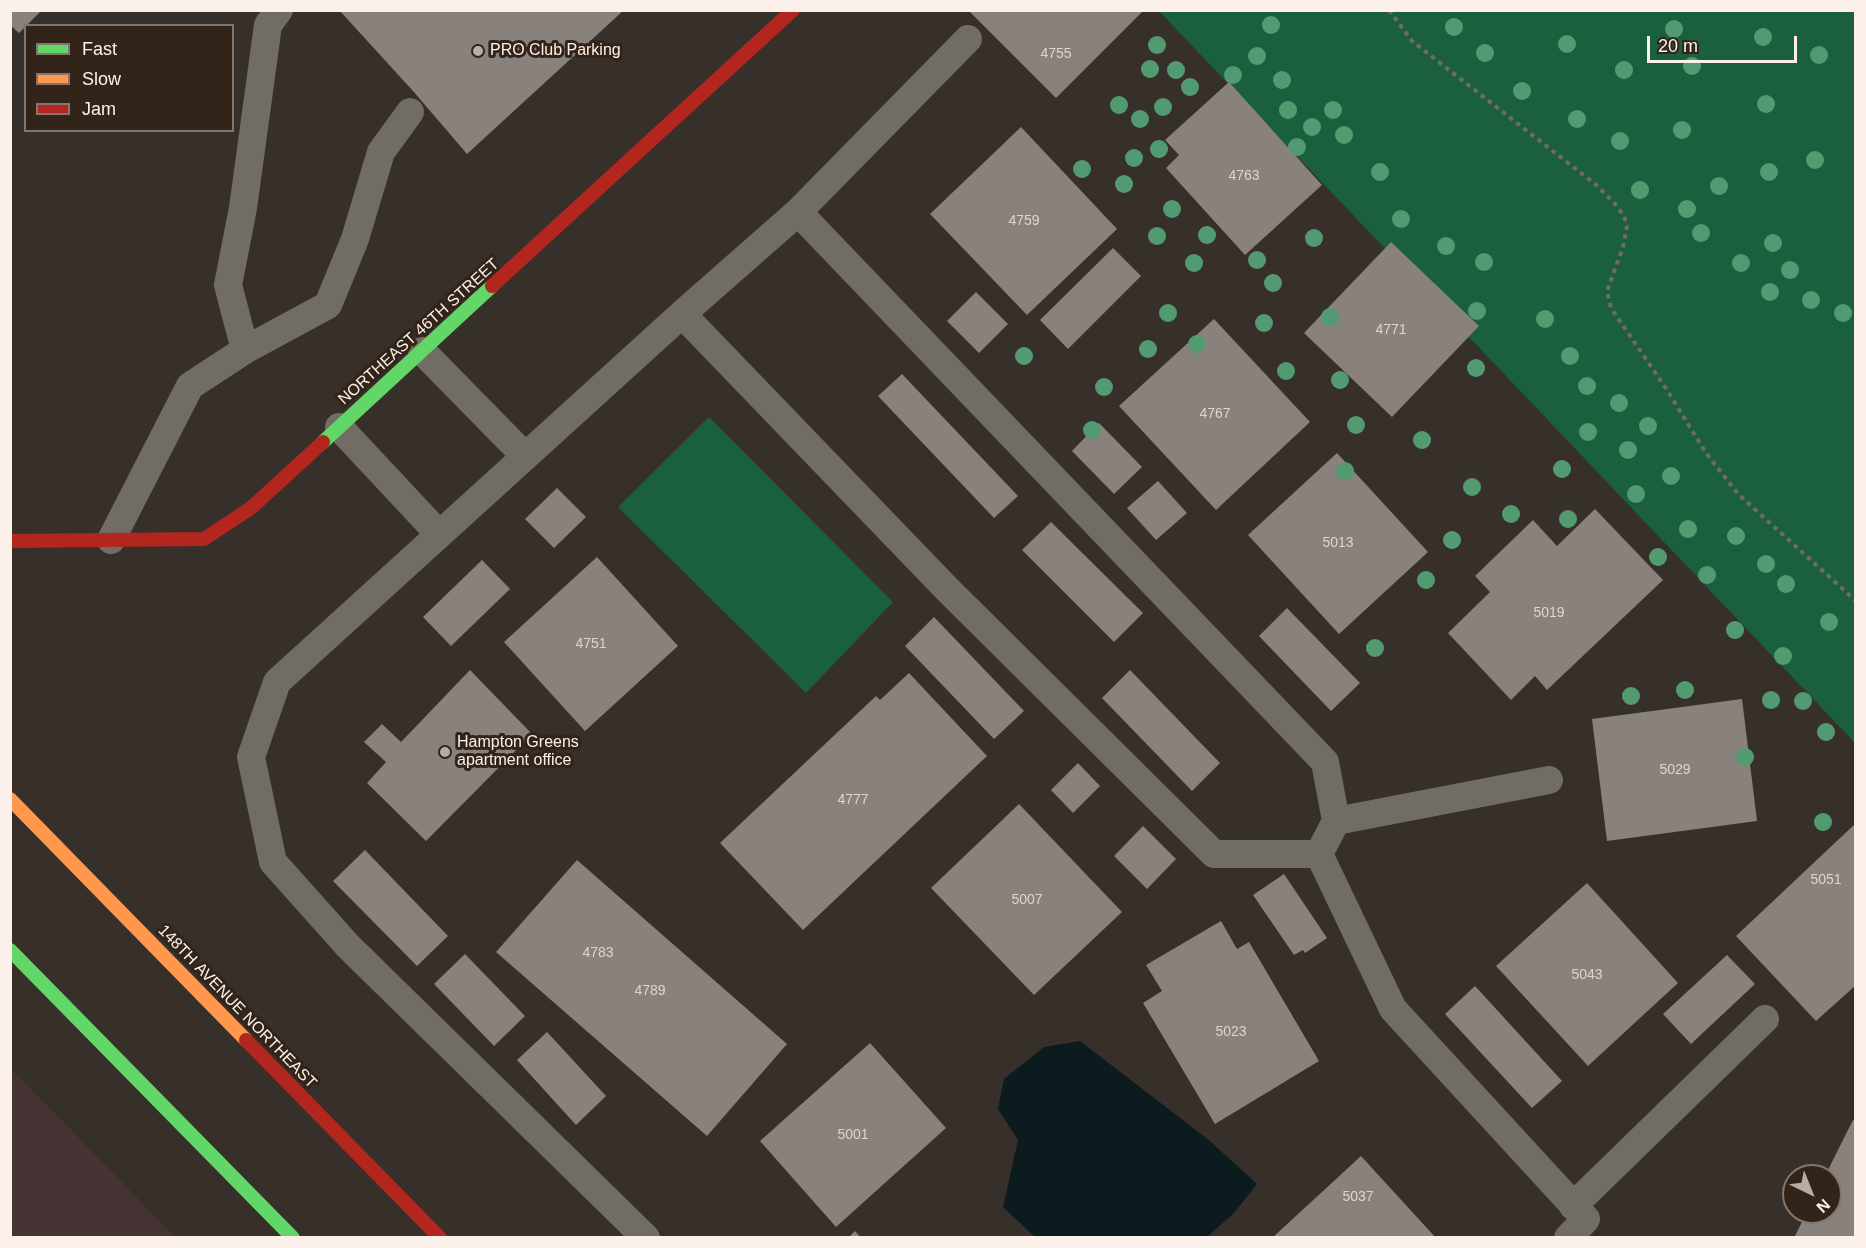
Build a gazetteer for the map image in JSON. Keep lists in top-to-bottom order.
{
  "streets": {
    "main road": ["NORTHEAST 46TH STREET", "148TH AVENUE NORTHEAST"]
  },
  "places": ["PRO Club Parking", "Hampton Greens apartment office"],
  "house_numbers": [
    "4755",
    "4763",
    "4759",
    "4771",
    "4767",
    "5013",
    "5019",
    "4751",
    "5029",
    "4777",
    "5051",
    "5007",
    "4783",
    "5043",
    "4789",
    "5023",
    "5001",
    "5037"
  ],
  "legend": ["Fast", "Slow", "Jam"],
  "scale_bar": "20 m",
  "north": "bottom right"
}
